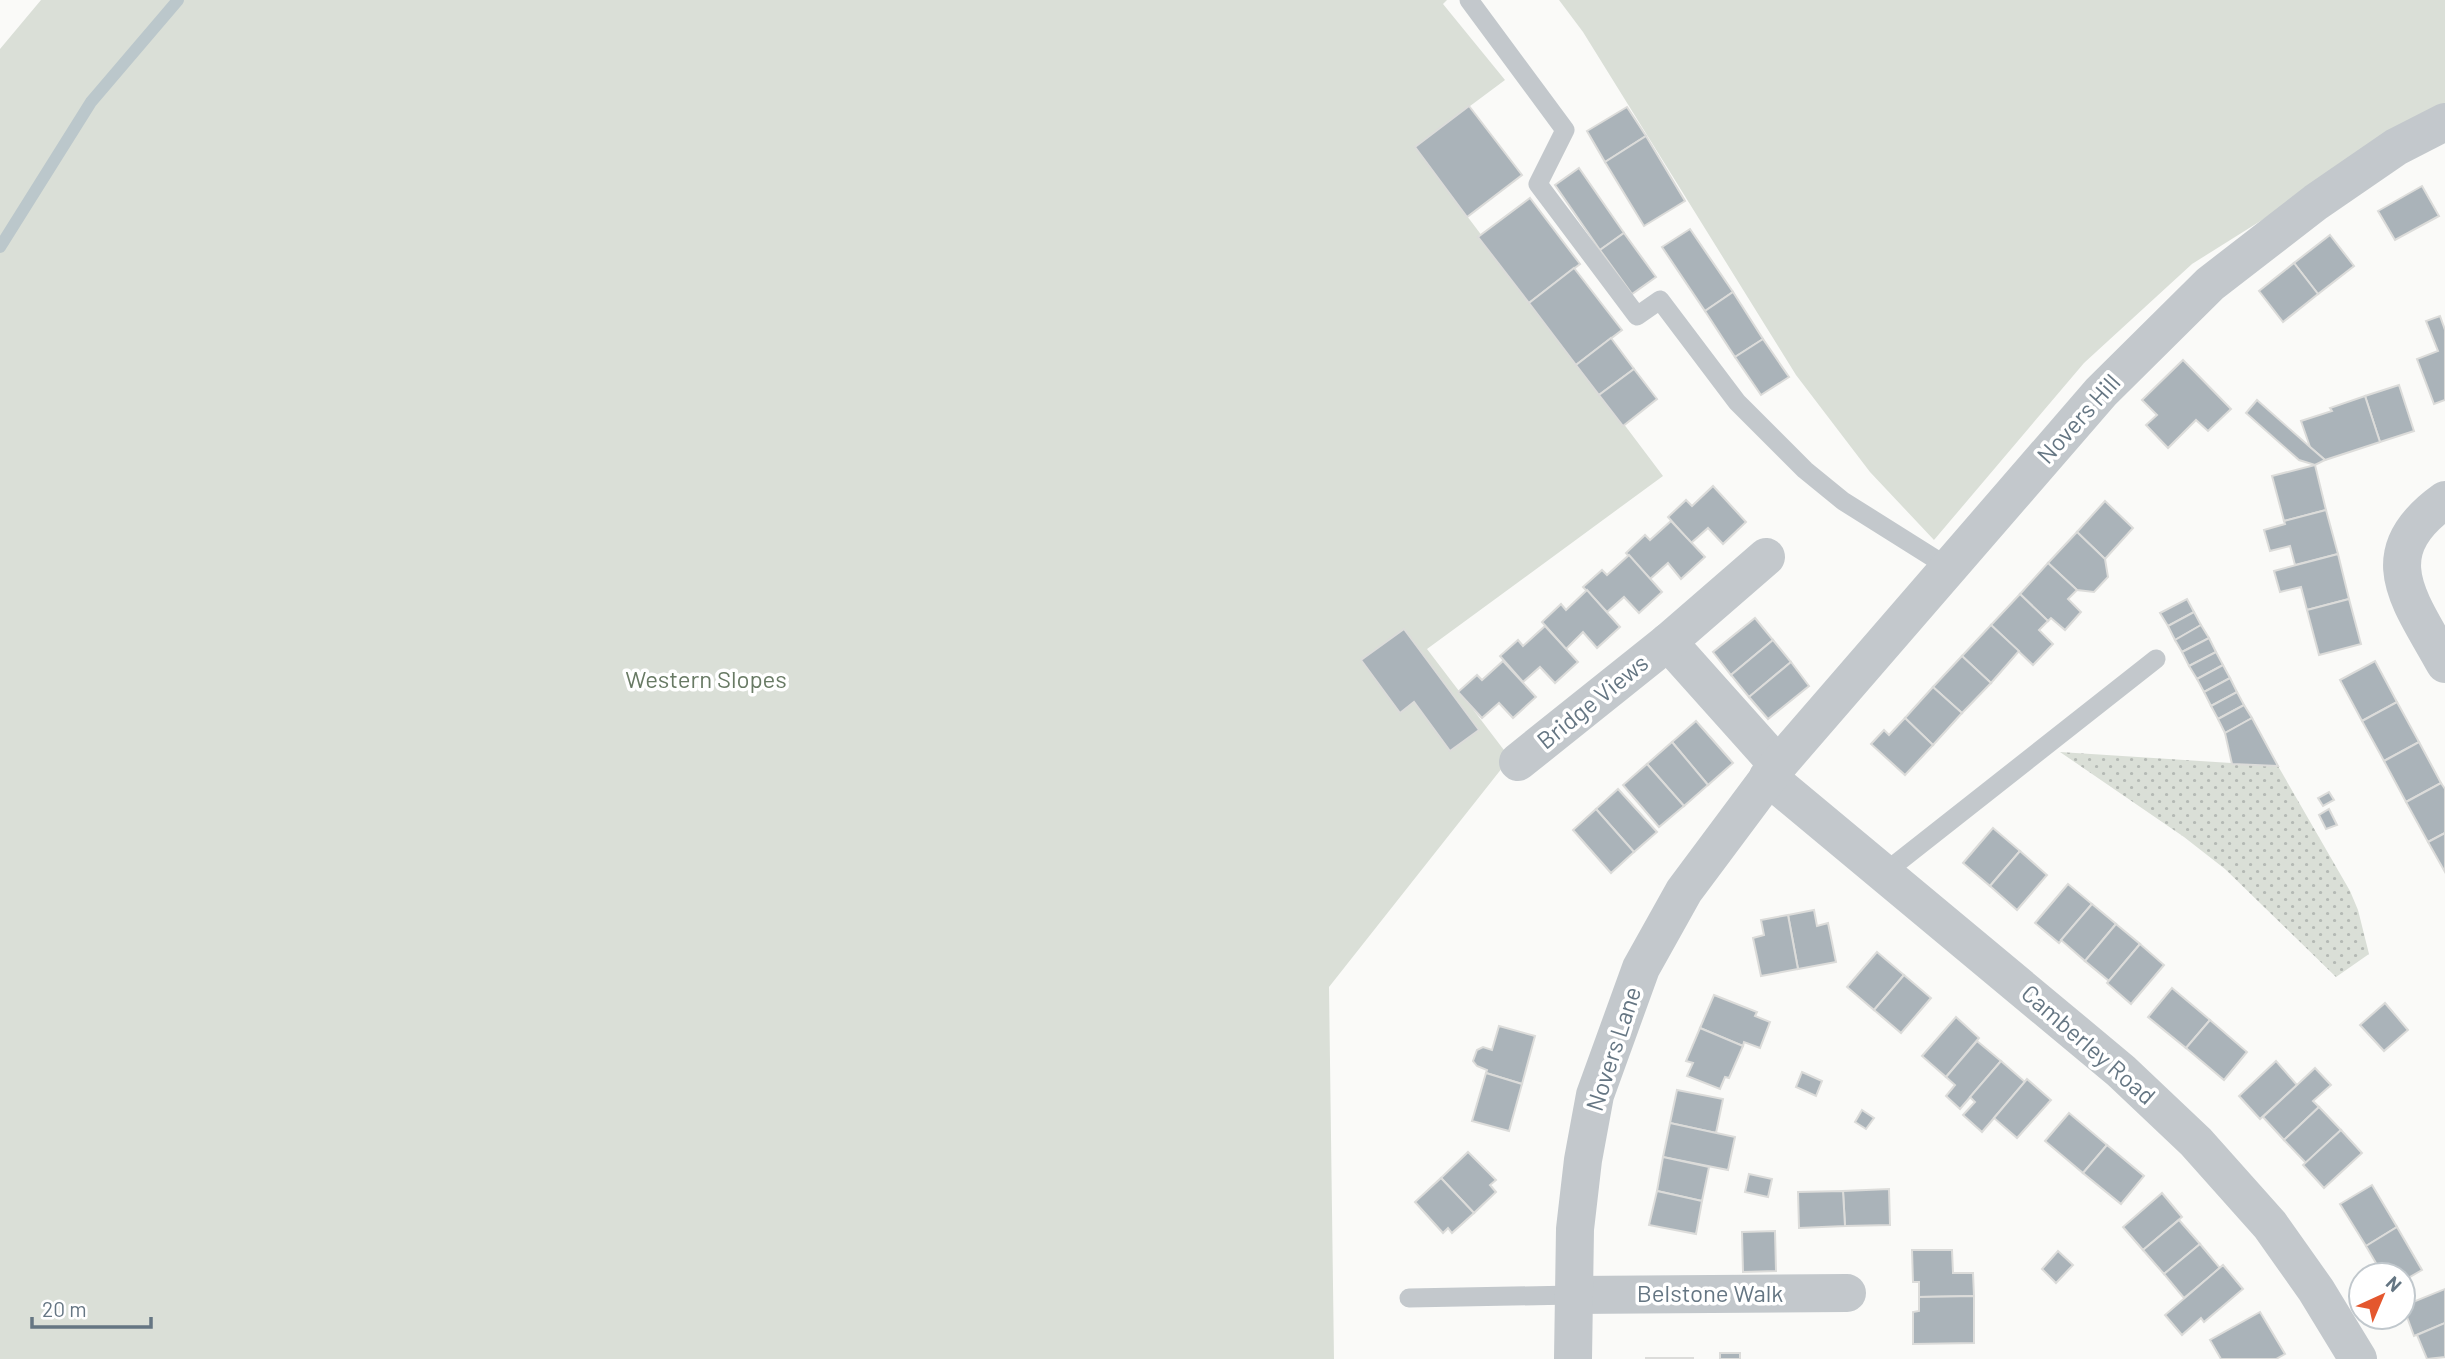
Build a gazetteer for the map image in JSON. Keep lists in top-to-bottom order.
{
  "streets": {
    "street": [
      "Novers Hill",
      "Bridge Views",
      "Camberley Road",
      "Novers Lane",
      "Belstone Walk"
    ]
  },
  "crossings": [
    ["Novers Hill", "Bridge Views"],
    ["Novers Hill", "Camberley Road"],
    ["Novers Hill", "Novers Lane"],
    ["Bridge Views", "Camberley Road"],
    ["Bridge Views", "Novers Lane"],
    ["Camberley Road", "Novers Lane"],
    ["Novers Lane", "Belstone Walk"]
  ],
  "parks": ["Western Slopes"],
  "scale_bar": "20 m",
  "north": "top right"
}
